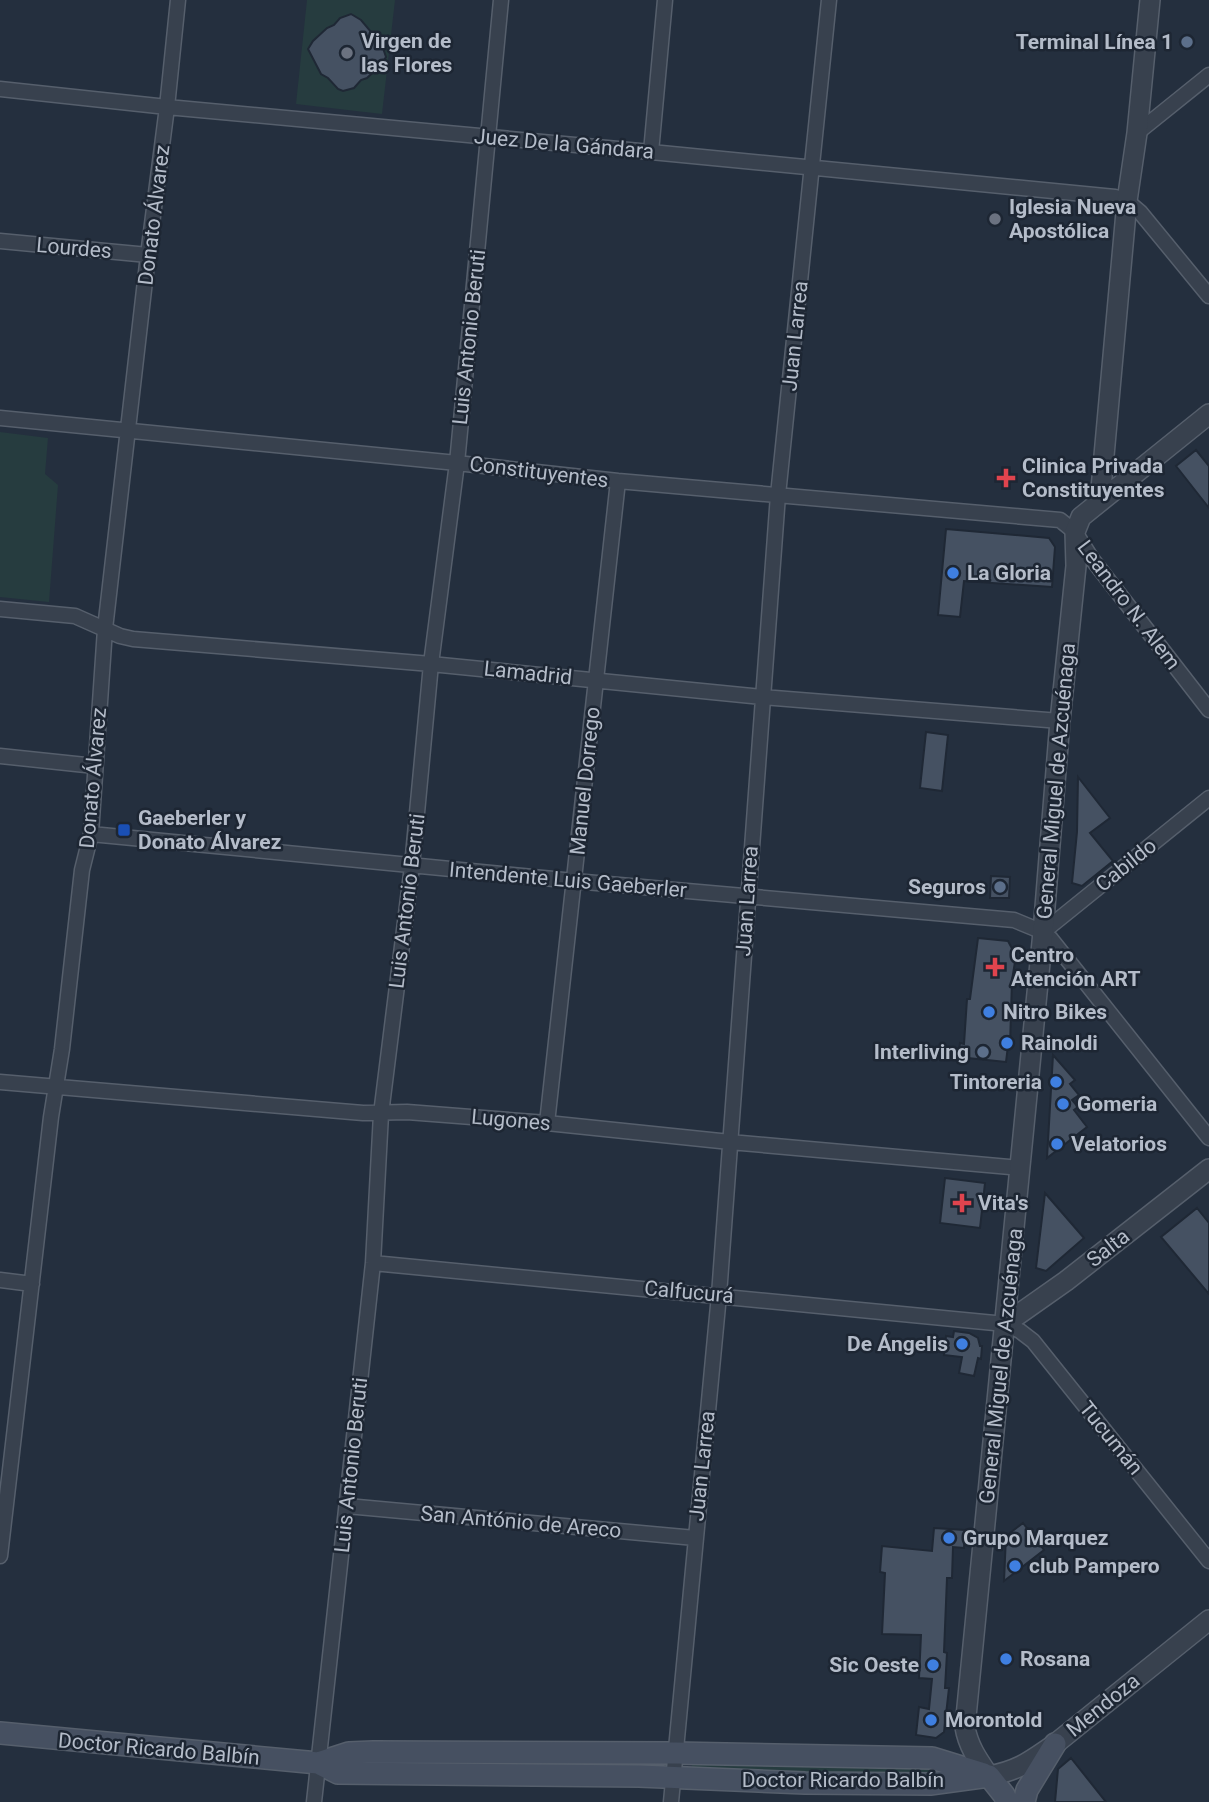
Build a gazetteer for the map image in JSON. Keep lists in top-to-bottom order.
{
  "streets": {
    "main road": ["Doctor Ricardo Balbín"],
    "street": [
      "Juez De la Gándara",
      "Donato Álvarez",
      "Lourdes",
      "Juan Larrea",
      "Luis Antonio Beruti",
      "Constituyentes",
      "Leandro N. Alem",
      "Lamadrid",
      "Manuel Dorrego",
      "General Miguel de Azcuénaga",
      "Cabildo",
      "Intendente Luis Gaeberler",
      "Lugones",
      "Salta",
      "Calfucurá",
      "Tucumán",
      "San António de Areco",
      "Mendoza"
    ]
  },
  "crossings": [
    ["Juez De la Gándara", "Donato Álvarez"],
    ["Juez De la Gándara", "Juan Larrea"],
    ["Juez De la Gándara", "Luis Antonio Beruti"],
    ["Donato Álvarez", "Lourdes"],
    ["Donato Álvarez", "Constituyentes"],
    ["Donato Álvarez", "Lamadrid"],
    ["Donato Álvarez", "Intendente Luis Gaeberler"],
    ["Donato Álvarez", "Lugones"],
    ["Juan Larrea", "Constituyentes"],
    ["Juan Larrea", "Lamadrid"],
    ["Juan Larrea", "Intendente Luis Gaeberler"],
    ["Juan Larrea", "Lugones"],
    ["Juan Larrea", "Calfucurá"],
    ["Juan Larrea", "San António de Areco"],
    ["Juan Larrea", "Doctor Ricardo Balbín"],
    ["Luis Antonio Beruti", "Constituyentes"],
    ["Luis Antonio Beruti", "Lamadrid"],
    ["Luis Antonio Beruti", "Intendente Luis Gaeberler"],
    ["Luis Antonio Beruti", "Lugones"],
    ["Luis Antonio Beruti", "Calfucurá"],
    ["Luis Antonio Beruti", "San António de Areco"],
    ["Luis Antonio Beruti", "Doctor Ricardo Balbín"],
    ["Constituyentes", "Leandro N. Alem"],
    ["Constituyentes", "Manuel Dorrego"],
    ["Constituyentes", "General Miguel de Azcuénaga"],
    ["Leandro N. Alem", "General Miguel de Azcuénaga"],
    ["Lamadrid", "Manuel Dorrego"],
    ["Lamadrid", "General Miguel de Azcuénaga"],
    ["Manuel Dorrego", "Intendente Luis Gaeberler"],
    ["Manuel Dorrego", "Lugones"],
    ["General Miguel de Azcuénaga", "Cabildo"],
    ["General Miguel de Azcuénaga", "Intendente Luis Gaeberler"],
    ["General Miguel de Azcuénaga", "Lugones"],
    ["General Miguel de Azcuénaga", "Salta"],
    ["General Miguel de Azcuénaga", "Calfucurá"],
    ["General Miguel de Azcuénaga", "Tucumán"],
    ["General Miguel de Azcuénaga", "Mendoza"],
    ["General Miguel de Azcuénaga", "Doctor Ricardo Balbín"],
    ["Cabildo", "Intendente Luis Gaeberler"],
    ["Salta", "Calfucurá"],
    ["Salta", "Tucumán"],
    ["Calfucurá", "Tucumán"],
    ["Mendoza", "Doctor Ricardo Balbín"]
  ],
  "places": {
    "other": [
      "Terminal Línea 1",
      "Virgen de las Flores",
      "Iglesia Nueva Apostólica",
      "La Gloria",
      "Seguros",
      "Nitro Bikes",
      "Rainoldi",
      "Interliving",
      "Tintoreria",
      "Gomeria",
      "Velatorios",
      "De Ángelis",
      "Grupo Marquez",
      "club Pampero",
      "Rosana",
      "Sic Oeste",
      "Morontold"
    ],
    "health": ["Clinica Privada Constituyentes", "Centro Atención ART", "Vita's"],
    "transit": ["Gaeberler y Donato Álvarez"]
  }
}
